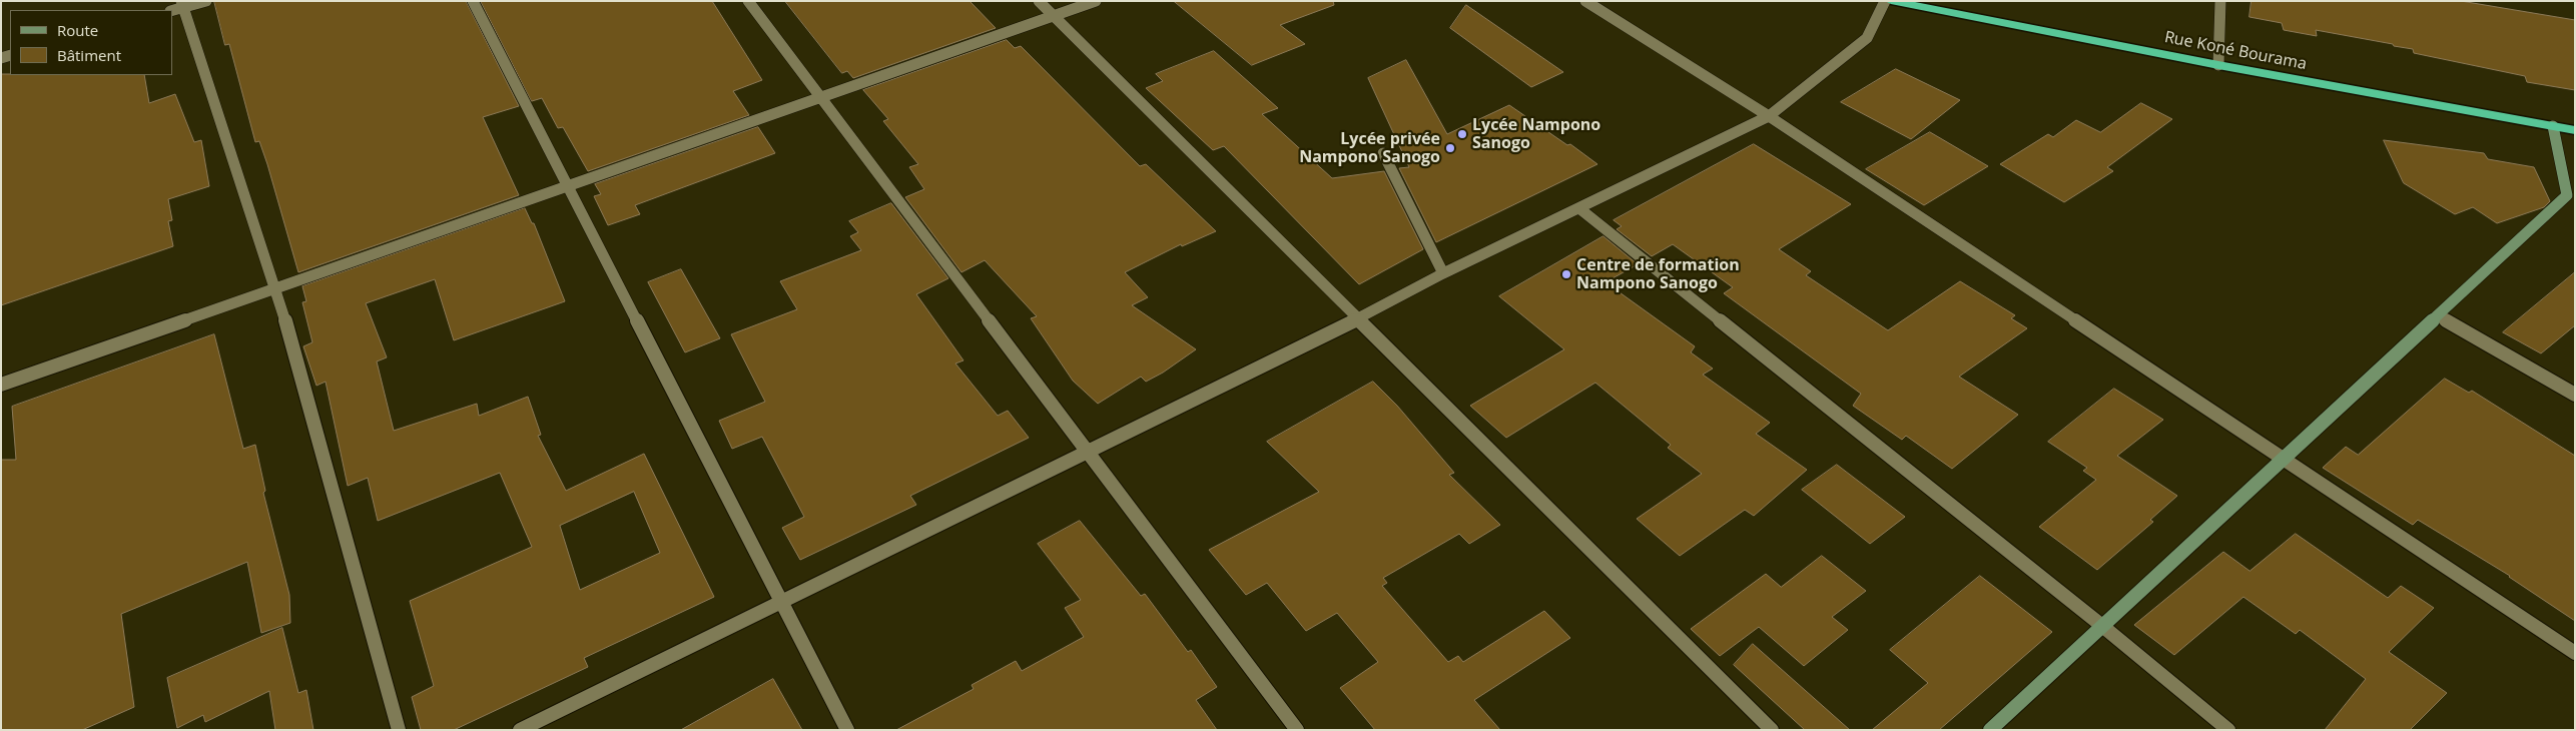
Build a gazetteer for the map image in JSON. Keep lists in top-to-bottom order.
{
  "streets": {
    "highway": ["Rue Koné Bourama"]
  },
  "places": ["Lycée Nampono Sanogo", "Lycée privée Nampono Sanogo", "Centre de formation Nampono Sanogo"],
  "legend": ["Route", "Bâtiment"]
}
